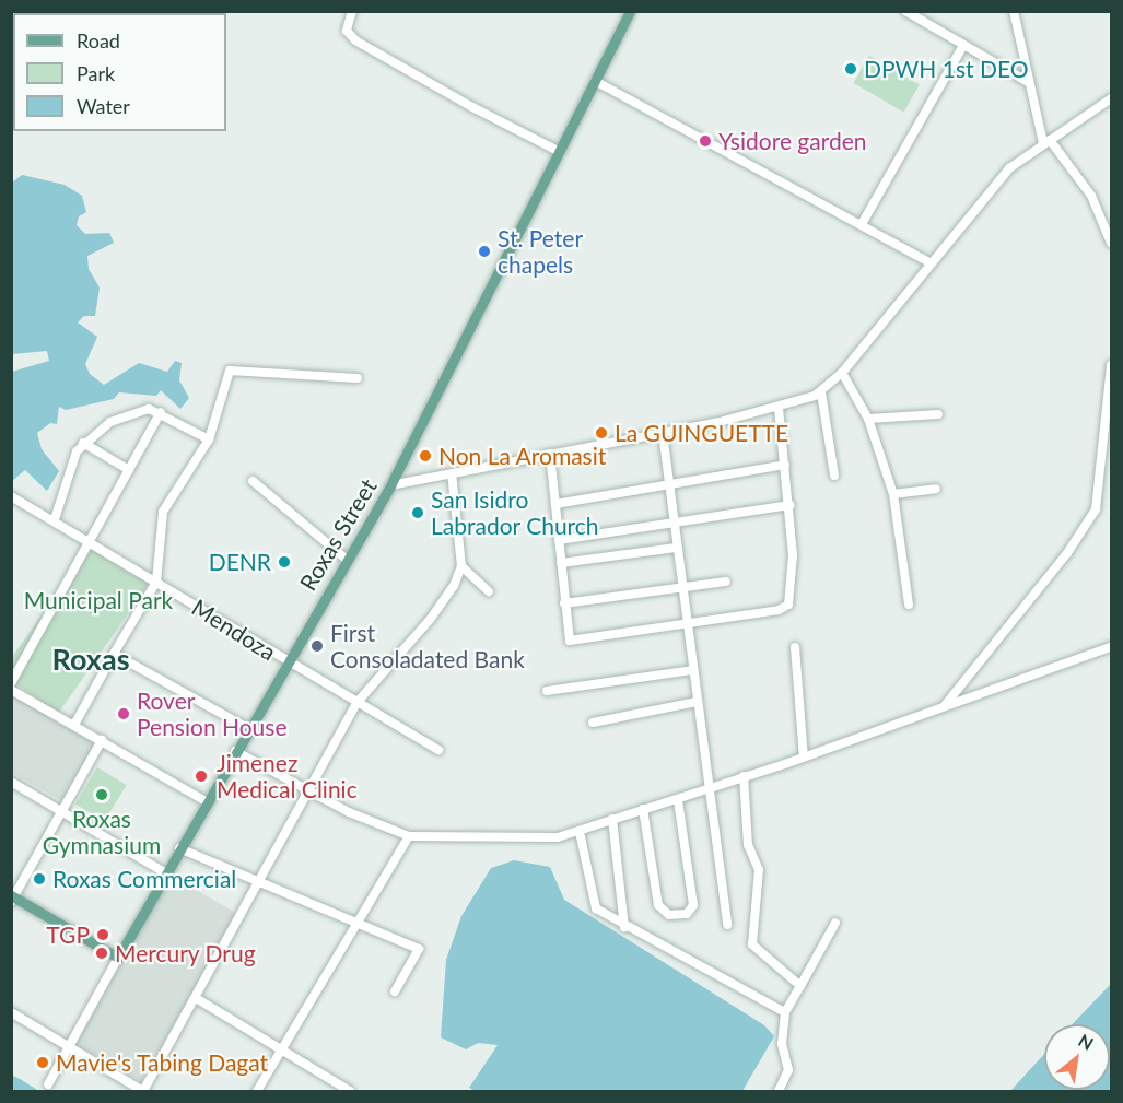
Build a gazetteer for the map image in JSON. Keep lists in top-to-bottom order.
{
  "streets": {
    "main road": ["Roxas Street"],
    "street": ["Mendoza"]
  },
  "crossings": [
    ["Roxas Street", "Mendoza"]
  ],
  "districts": ["Roxas"],
  "parks": ["Municipal Park"],
  "places": [
    "DPWH 1st DEO",
    "Ysidore garden",
    "St. Peter chapels",
    "La GUINGUETTE",
    "Non La Aromasit",
    "San Isidro Labrador Church",
    "DENR",
    "First Consoladated Bank",
    "Rover Pension House",
    "Jimenez Medical Clinic",
    "Roxas Gymnasium",
    "Roxas Commercial",
    "TGP",
    "Mercury Drug",
    "Mavie's Tabing Dagat"
  ],
  "legend": ["Road", "Park", "Water"],
  "north": "top right"
}
